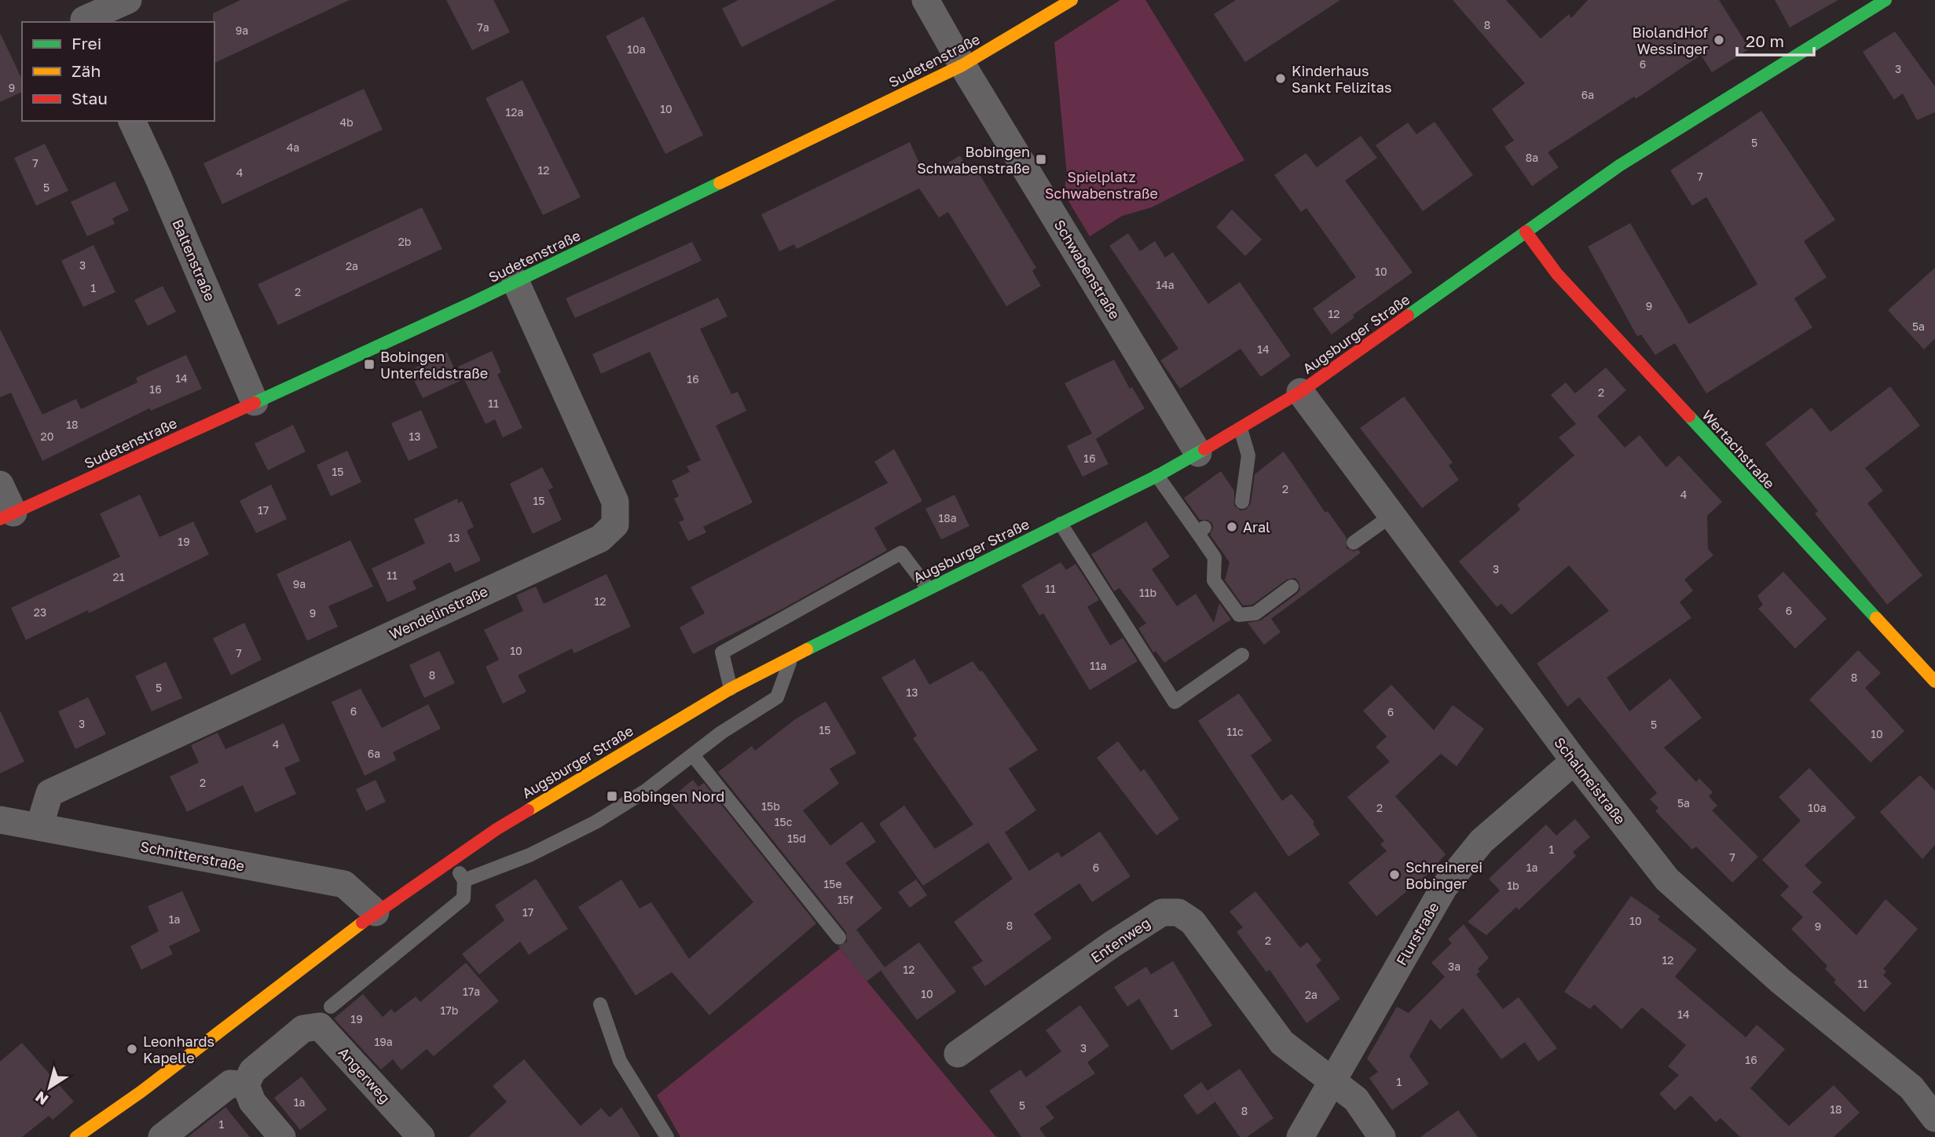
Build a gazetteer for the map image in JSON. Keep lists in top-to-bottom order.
{
  "streets": {
    "street": [
      "Sudetenstraße",
      "Baltenstraße",
      "Schwabenstraße",
      "Augsburger Straße",
      "Wertachstraße",
      "Wendelinstraße",
      "Schalmeistraße",
      "Schnitterstraße",
      "Flurstraße",
      "Entenweg",
      "Angerweg"
    ]
  },
  "crossings": [
    ["Sudetenstraße", "Baltenstraße"],
    ["Sudetenstraße", "Schwabenstraße"],
    ["Sudetenstraße", "Wendelinstraße"],
    ["Schwabenstraße", "Augsburger Straße"],
    ["Augsburger Straße", "Wertachstraße"],
    ["Augsburger Straße", "Schalmeistraße"],
    ["Augsburger Straße", "Schnitterstraße"],
    ["Wendelinstraße", "Schnitterstraße"],
    ["Schalmeistraße", "Flurstraße"],
    ["Flurstraße", "Entenweg"]
  ],
  "parks": ["Spielplatz Schwabenstraße"],
  "places": {
    "other": [
      "BiolandHof Wessinger",
      "Kinderhaus Sankt Felizitas",
      "Aral",
      "Schreinerei Bobinger",
      "Leonhards Kapelle"
    ],
    "transit": ["Bobingen Schwabenstraße", "Bobingen Unterfeldstraße", "Bobingen Nord"]
  },
  "house_numbers": [
    "8",
    "7a",
    "9a",
    "10a",
    "6",
    "3",
    "9",
    "6a",
    "10",
    "12a",
    "4b",
    "5",
    "4a",
    "8a",
    "7",
    "12",
    "4",
    "7",
    "5",
    "2b",
    "3",
    "2a",
    "10",
    "14a",
    "1",
    "2",
    "9",
    "12",
    "5a",
    "14",
    "14",
    "16",
    "16",
    "2",
    "11",
    "18",
    "20",
    "13",
    "16",
    "15",
    "2",
    "4",
    "15",
    "17",
    "18a",
    "13",
    "19",
    "3",
    "11",
    "21",
    "9a",
    "11",
    "11b",
    "12",
    "6",
    "23",
    "9",
    "10",
    "7",
    "11a",
    "8",
    "8",
    "5",
    "13",
    "6",
    "6",
    "3",
    "5",
    "15",
    "11c",
    "10",
    "4",
    "6a",
    "2",
    "5a",
    "15b",
    "2",
    "10a",
    "15c",
    "15d",
    "1",
    "7",
    "6",
    "1a",
    "15e",
    "1b",
    "15f",
    "17",
    "1a",
    "10",
    "8",
    "9",
    "2",
    "12",
    "3a",
    "12",
    "11",
    "17a",
    "10",
    "2a",
    "17b",
    "1",
    "14",
    "19",
    "19a",
    "3",
    "16",
    "1",
    "1a",
    "5",
    "18",
    "8",
    "1"
  ],
  "legend": ["Frei", "Zäh", "Stau"],
  "scale_bar": "20 m",
  "north": "bottom left"
}
